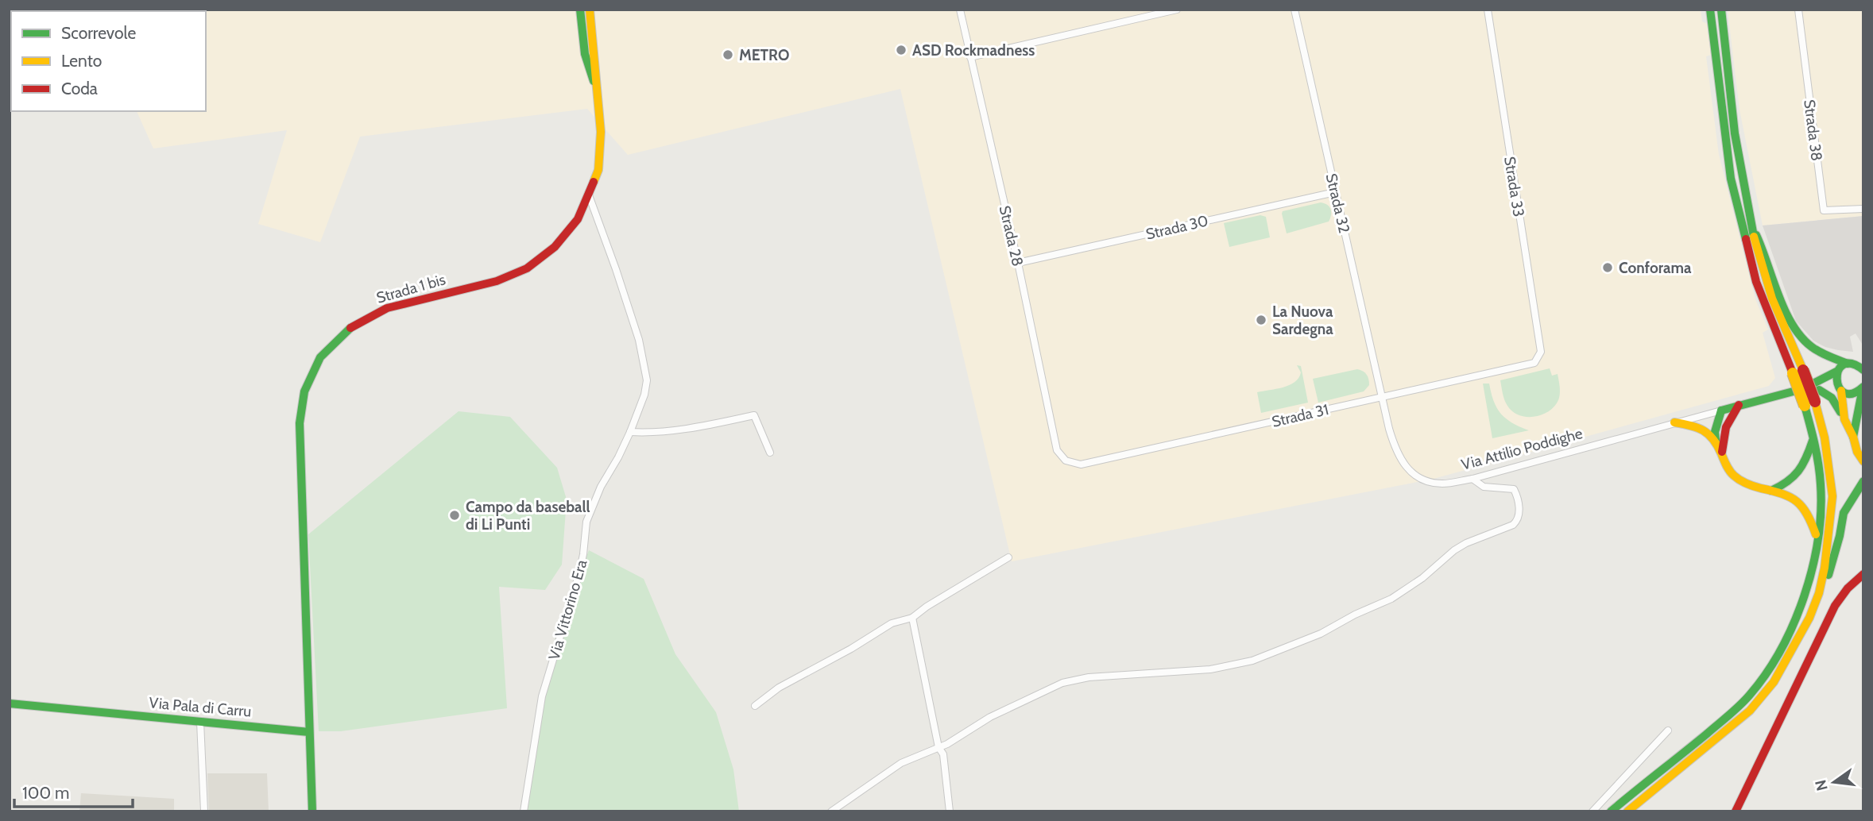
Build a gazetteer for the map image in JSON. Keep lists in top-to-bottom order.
{
  "streets": {
    "main road": ["Strada 1 bis", "Via Pala di Carru"],
    "street": [
      "Strada 38",
      "Strada 33",
      "Strada 32",
      "Strada 30",
      "Strada 28",
      "Strada 31",
      "Via Attilio Poddighe",
      "Via Vittorino Era"
    ]
  },
  "crossings": [
    ["Strada 33", "Strada 31"],
    ["Strada 32", "Strada 30"],
    ["Strada 32", "Strada 31"],
    ["Strada 32", "Via Attilio Poddighe"],
    ["Strada 30", "Strada 28"],
    ["Strada 28", "Strada 31"],
    ["Strada 1 bis", "Via Vittorino Era"],
    ["Strada 1 bis", "Via Pala di Carru"],
    ["Strada 31", "Via Attilio Poddighe"]
  ],
  "places": [
    "ASD Rockmadness",
    "METRO",
    "Conforama",
    "La Nuova Sardegna",
    "Campo da baseball di Li Punti"
  ],
  "legend": ["Scorrevole", "Lento", "Coda"],
  "scale_bar": "100 m",
  "north": "left"
}
